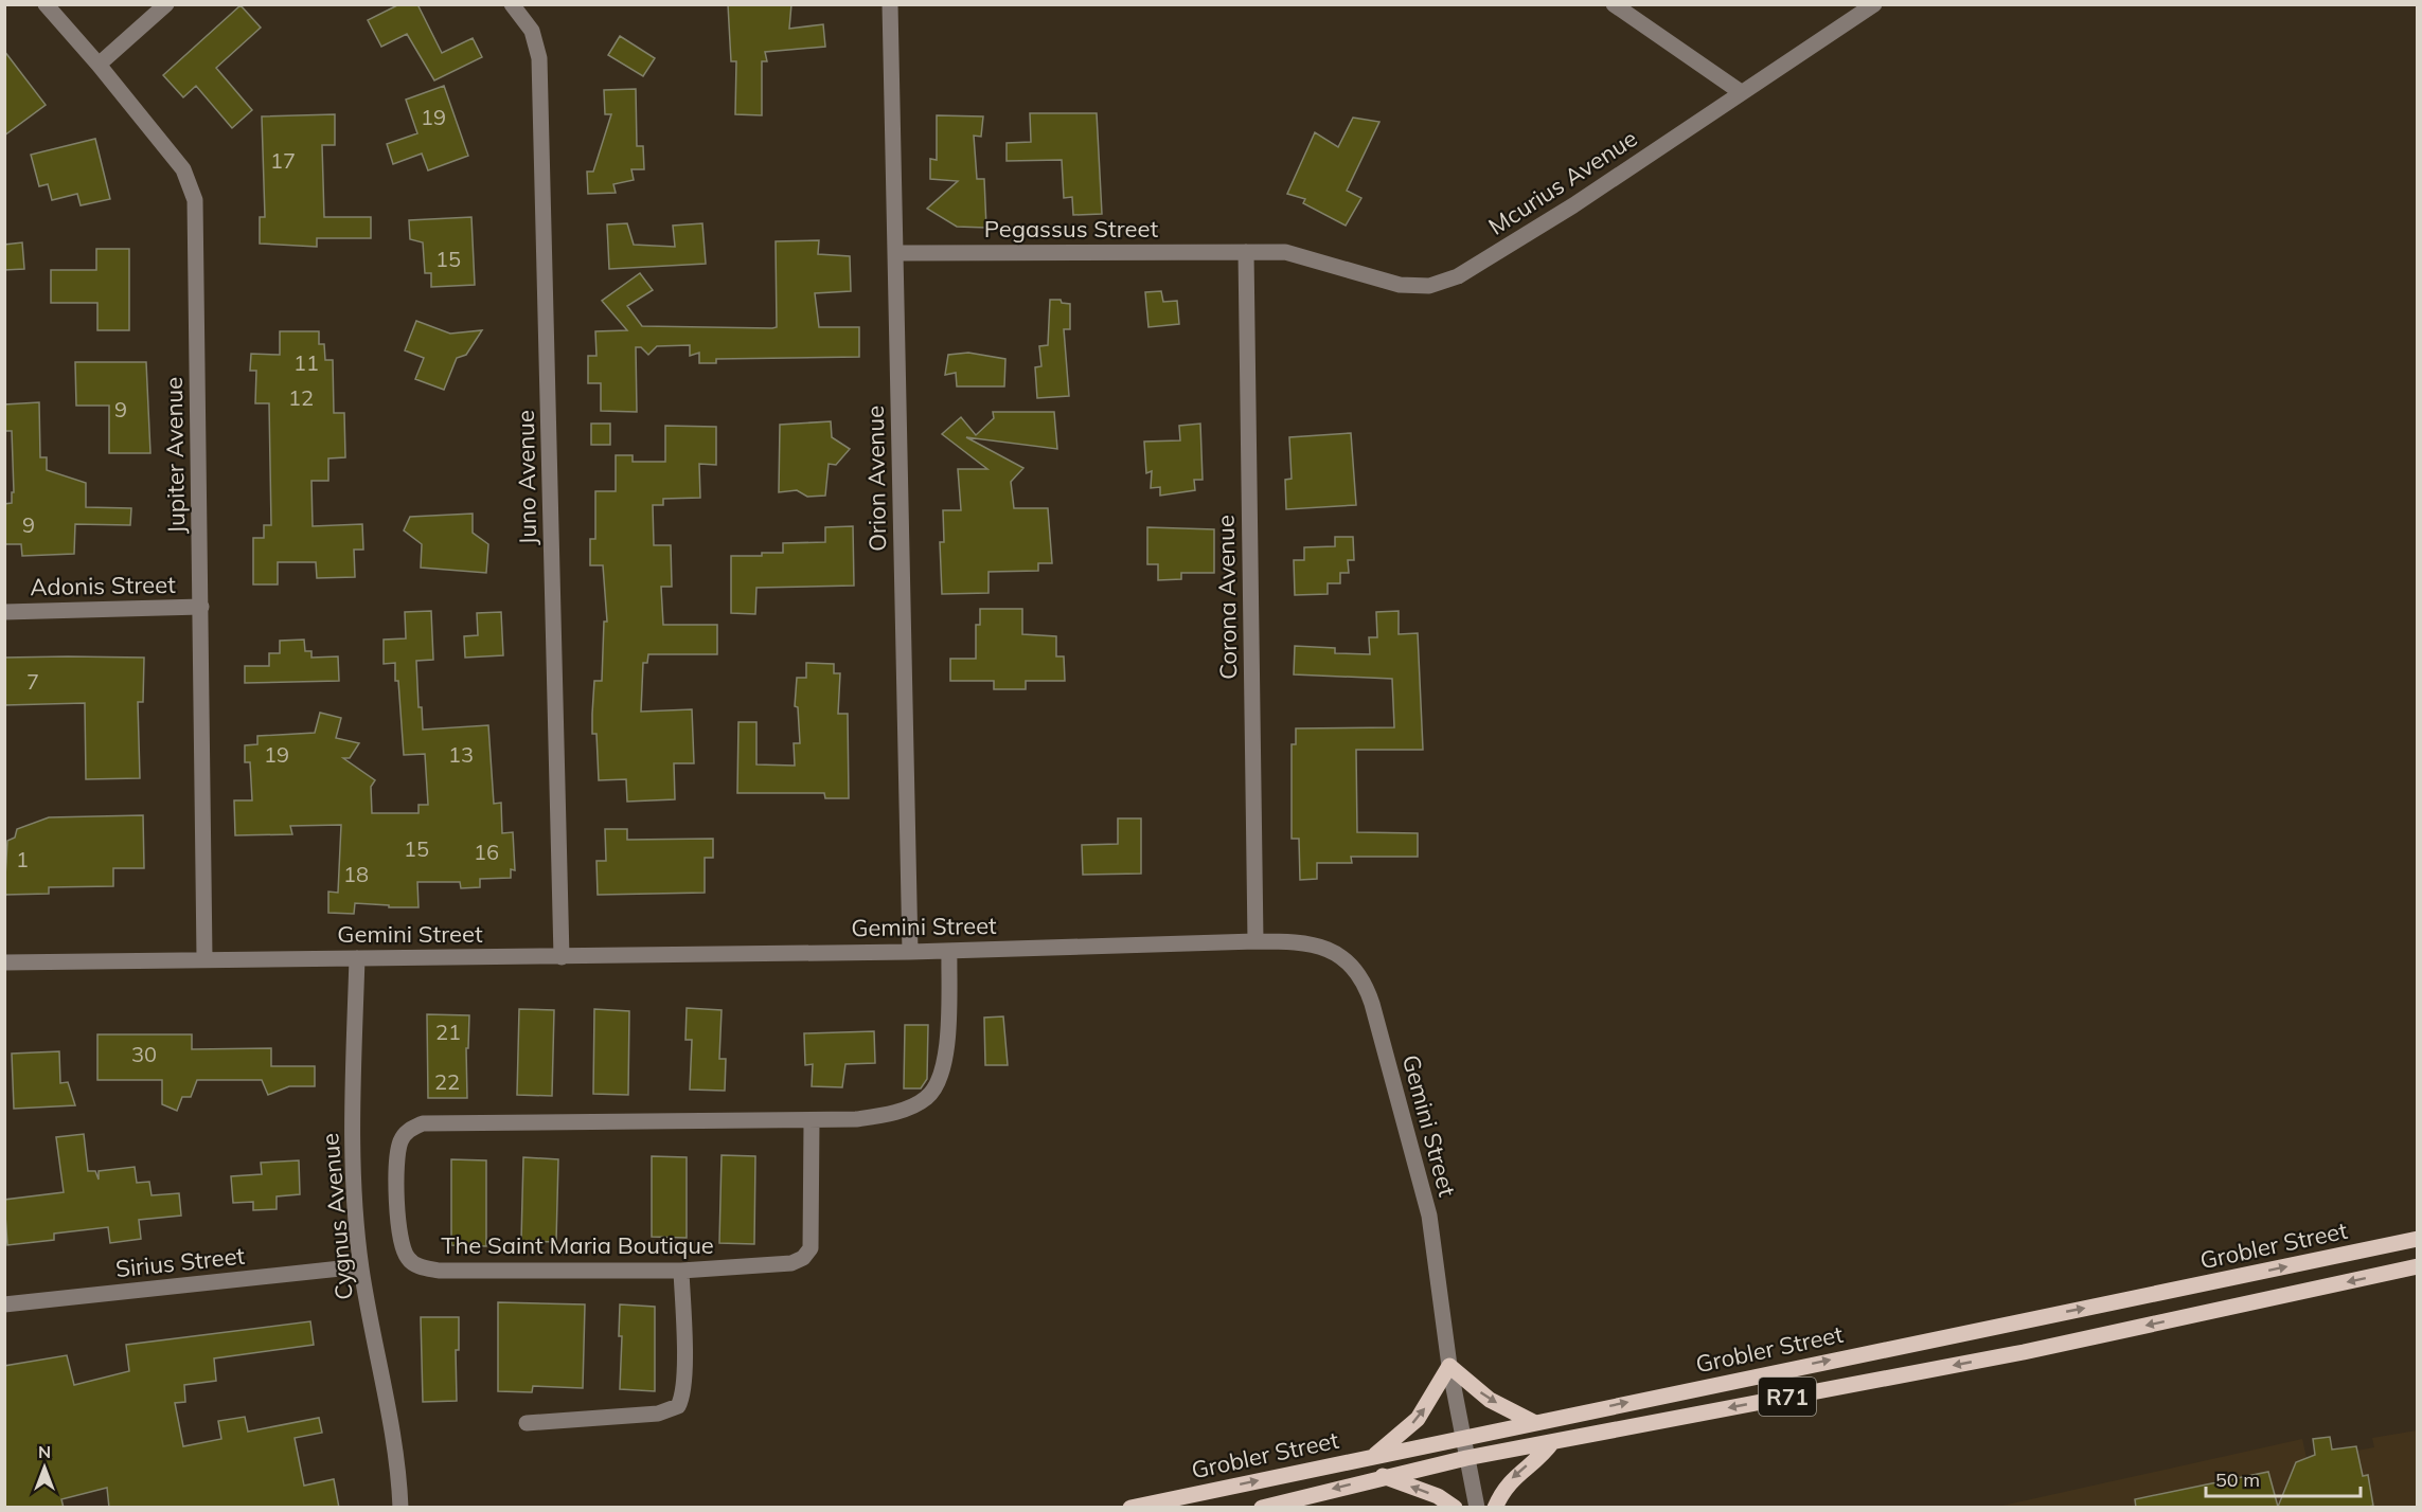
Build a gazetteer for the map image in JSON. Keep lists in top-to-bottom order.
{
  "streets": {
    "main road": ["Grobler Street", "R71"],
    "street": [
      "Mcurius Avenue",
      "Pegassus Street",
      "Jupiter Avenue",
      "Juno Avenue",
      "Orion Avenue",
      "Adonis Street",
      "Corona Avenue",
      "Gemini Street",
      "Cygnus Avenue",
      "The Saint Maria Boutique",
      "Sirius Street"
    ]
  },
  "crossings": [
    ["Mcurius Avenue", "Pegassus Street"],
    ["Mcurius Avenue", "Corona Avenue"],
    ["Pegassus Street", "Orion Avenue"],
    ["Pegassus Street", "Corona Avenue"],
    ["Jupiter Avenue", "Adonis Street"],
    ["Jupiter Avenue", "Gemini Street"],
    ["Juno Avenue", "Gemini Street"],
    ["Orion Avenue", "Gemini Street"],
    ["Corona Avenue", "Gemini Street"],
    ["Gemini Street", "Cygnus Avenue"],
    ["Gemini Street", "The Saint Maria Boutique"],
    ["Gemini Street", "Grobler Street"],
    ["Cygnus Avenue", "Sirius Street"]
  ],
  "house_numbers": [
    "19",
    "17",
    "15",
    "11",
    "12",
    "9",
    "9",
    "7",
    "19",
    "13",
    "15",
    "16",
    "1",
    "18",
    "21",
    "30",
    "22"
  ],
  "scale_bar": "50 m",
  "north": "top"
}
